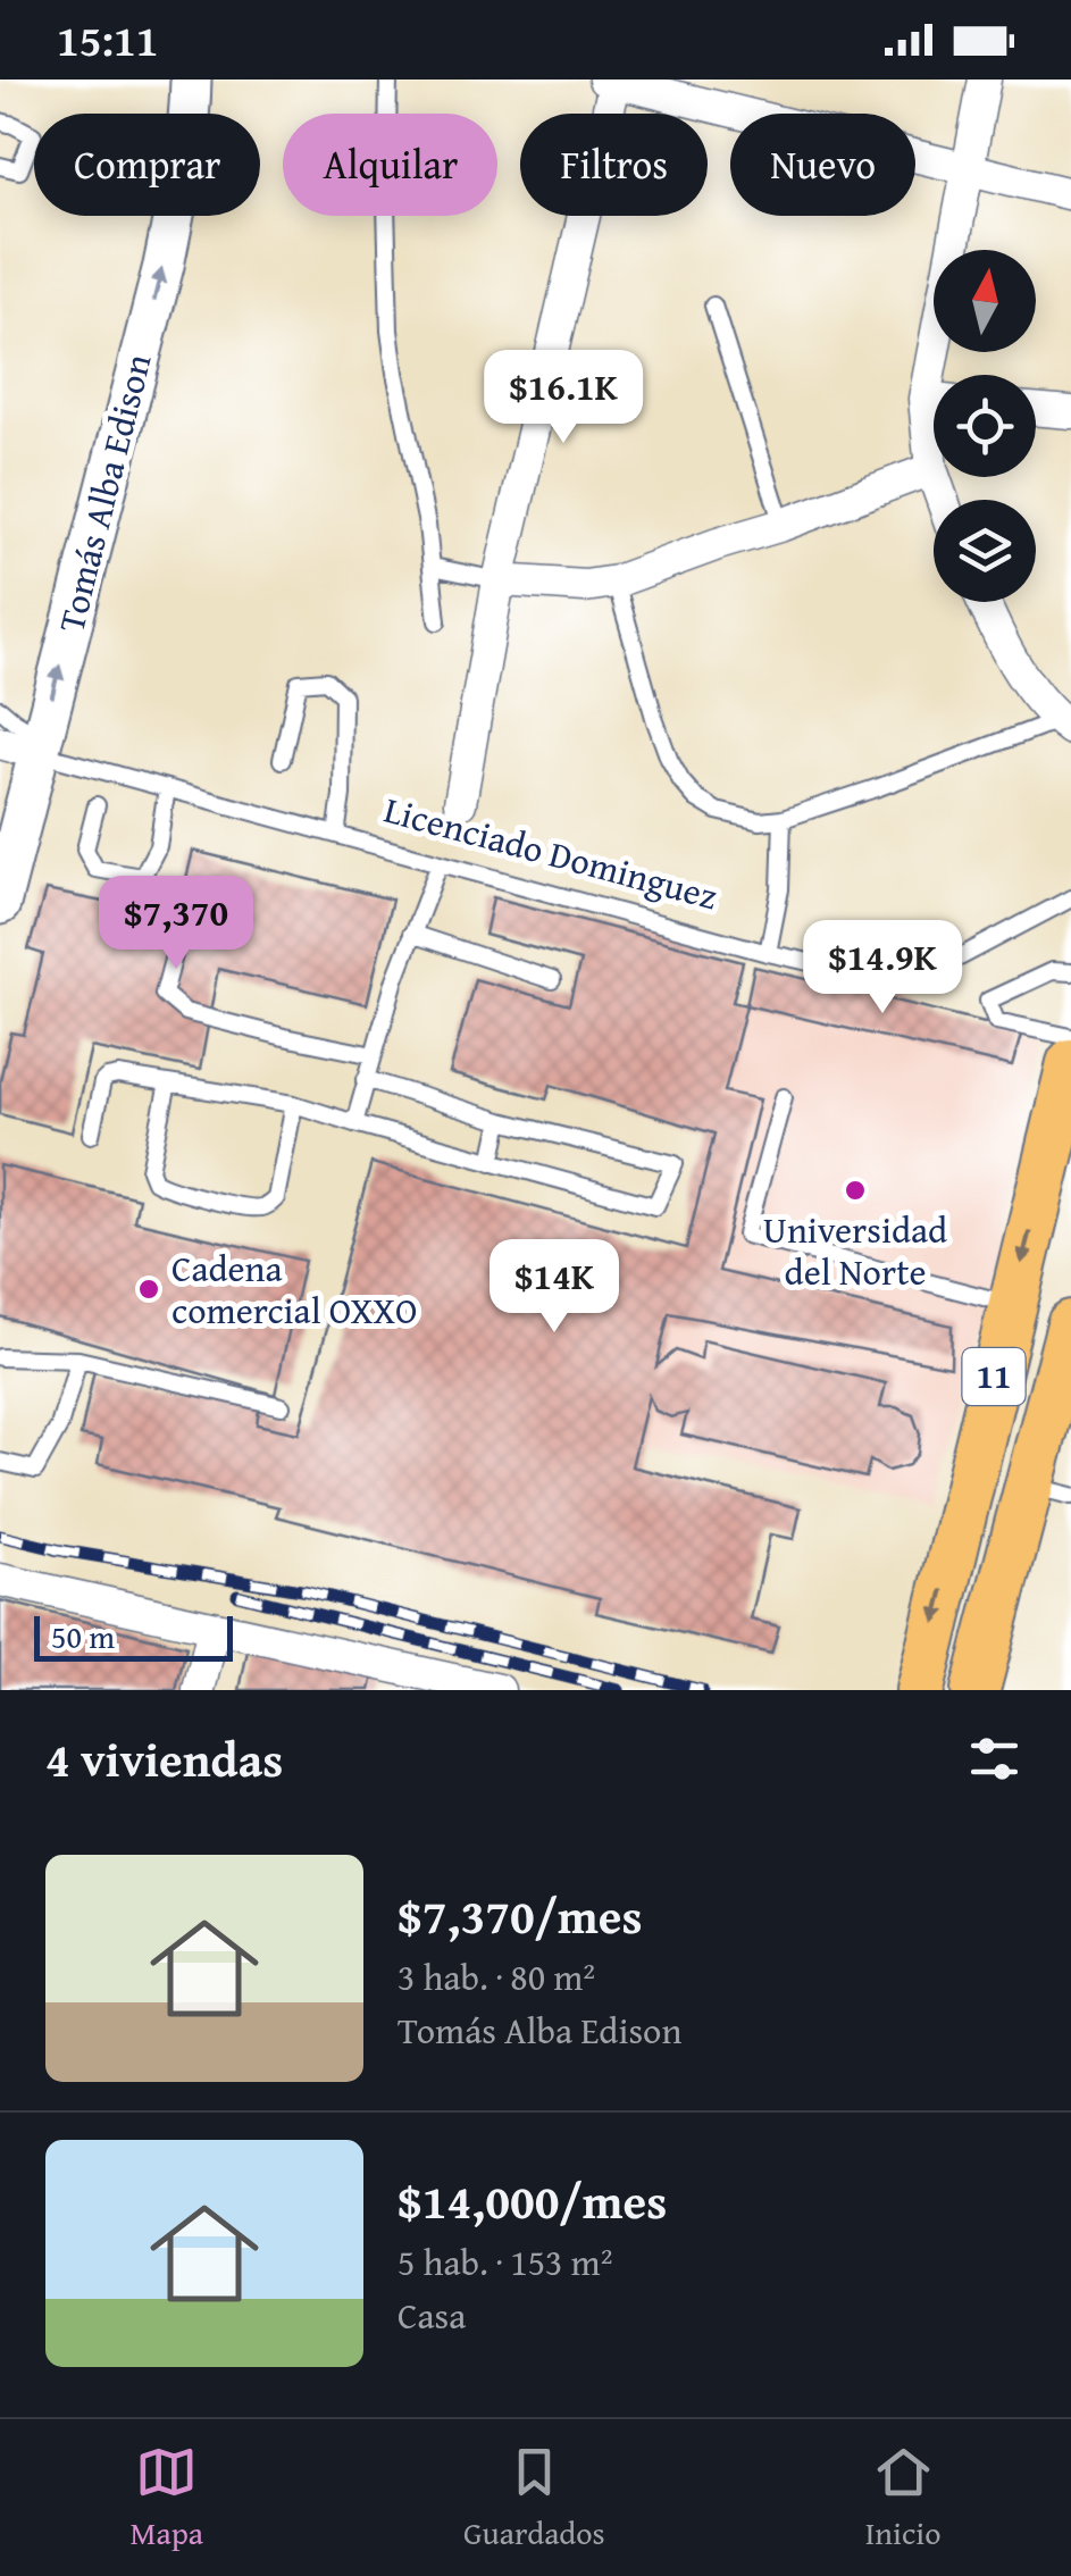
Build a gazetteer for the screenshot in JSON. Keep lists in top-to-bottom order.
{
  "streets": {
    "main road": ["11"],
    "street": ["Tomás Alba Edison"],
    "lane": ["Licenciado Dominguez"]
  },
  "crossings": [
    ["Tomás Alba Edison", "Licenciado Dominguez"]
  ],
  "one_way": ["Tomás Alba Edison"],
  "places": ["Universidad del Norte", "Cadena comercial OXXO"],
  "scale_bar": "50 m",
  "north": "top",
  "page": {
    "status": "15:11",
    "chip": [
      "Comprar",
      "Alquilar",
      "Filtros",
      "Nuevo"
    ],
    "price": [
      "$16.1K",
      "$7,370",
      "$14.9K",
      "$14K"
    ],
    "scale": "50 m",
    "heading": "4 viviendas",
    "list": [
      {
        "name": "$7,370/mes",
        "note": "3 hab. · 80 m² · Tomás Alba Edison"
      },
      {
        "name": "$14,000/mes",
        "note": "5 hab. · 153 m² · Casa"
      }
    ],
    "tabs": ["Mapa", "Guardados", "Inicio"]
  }
}
